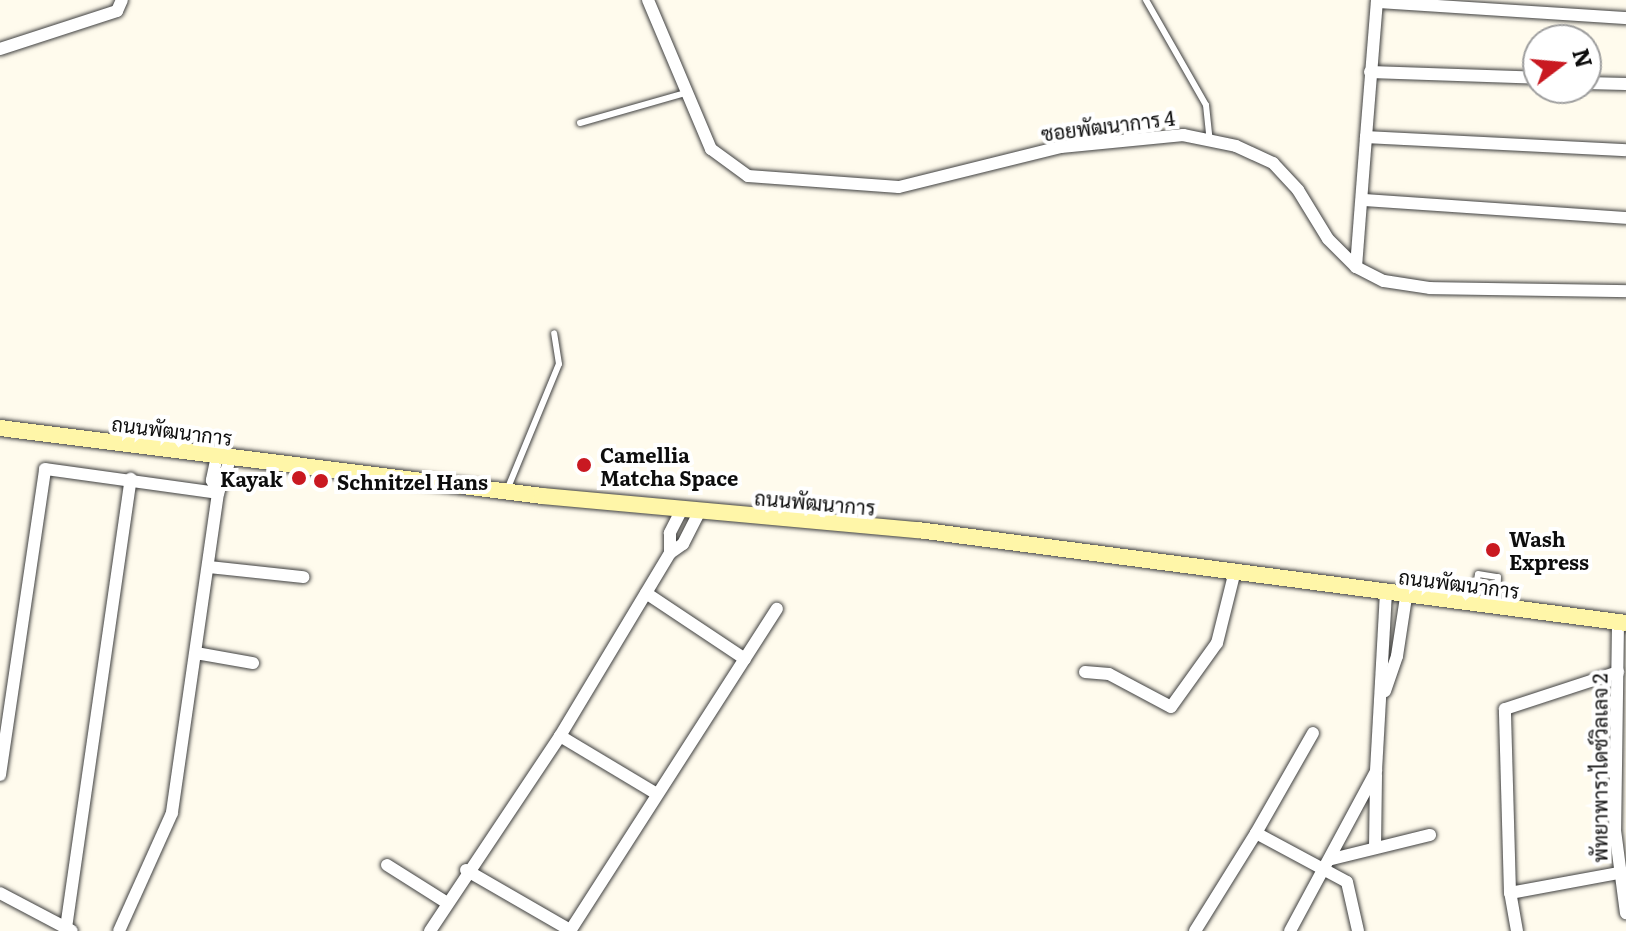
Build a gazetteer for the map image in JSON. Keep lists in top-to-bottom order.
{
  "streets": {
    "street": ["ซอยพัฒนาการ 4", "ถนนพัฒนาการ", "พัทยาพาราไดซ์วิลเลจ 2"]
  },
  "crossings": [
    ["ถนนพัฒนาการ", "พัทยาพาราไดซ์วิลเลจ 2"]
  ],
  "places": [
    "Camellia Matcha Space",
    "Kayak",
    "Schnitzel Hans",
    "Wash Express"
  ],
  "north": "right"
}
